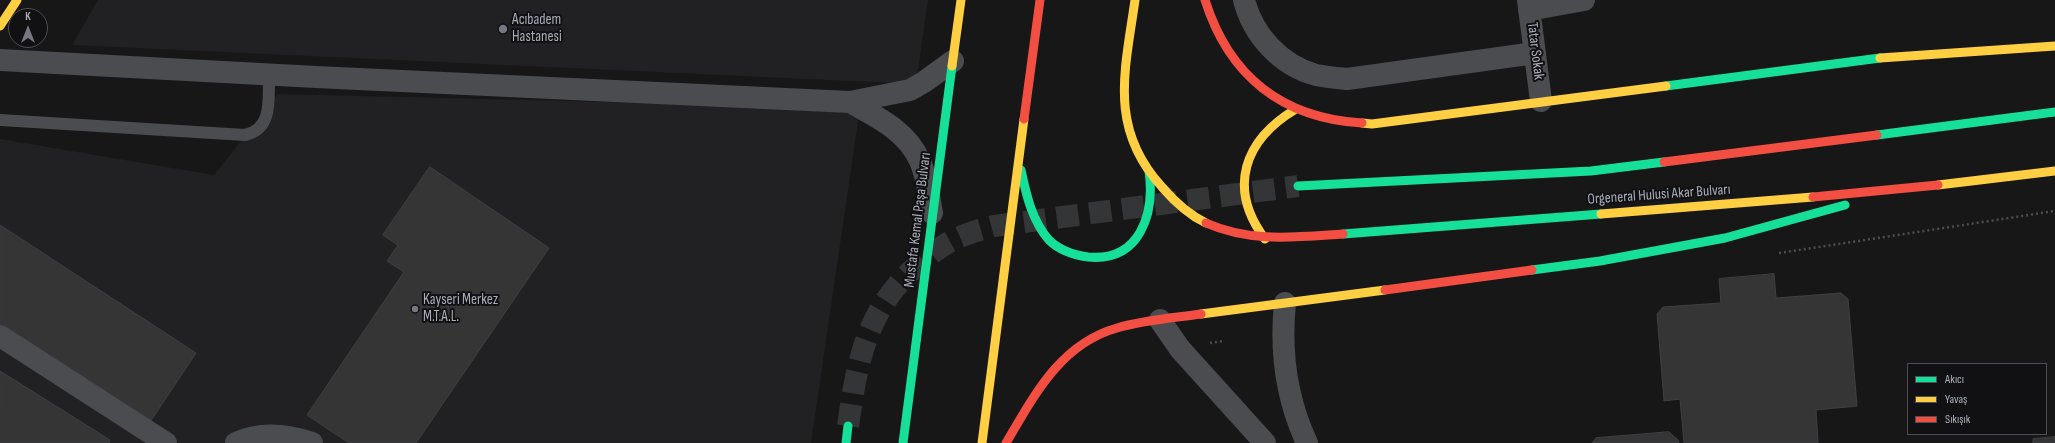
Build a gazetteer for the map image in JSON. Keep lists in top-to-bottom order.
{
  "streets": {
    "main road": ["Orgeneral Hulusi Akar Bulvarı", "Mustafa Kemal Paşa Bulvarı"],
    "street": ["Tatar Sokak"]
  },
  "places": ["Acıbadem Hastanesi", "Kayseri Merkez M.T.A.L."],
  "legend": ["Akıcı", "Yavaş", "Sıkışık"],
  "north": "top"
}
